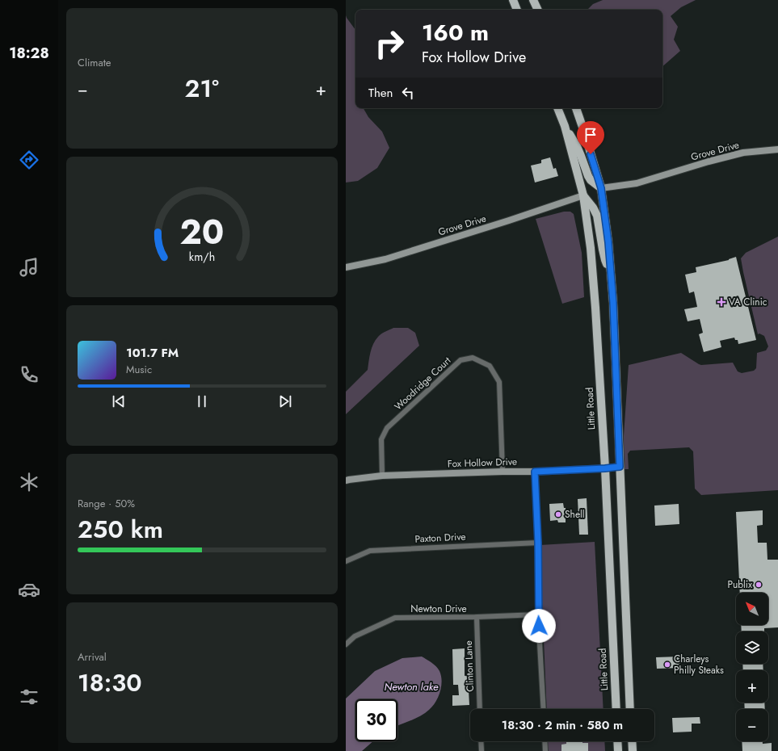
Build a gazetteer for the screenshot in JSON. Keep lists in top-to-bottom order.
{
  "streets": {
    "main road": ["Little Road"],
    "street": [
      "Grove Drive",
      "Woodridge Court",
      "Fox Hollow Drive",
      "Paxton Drive",
      "Newton Drive",
      "Clinton Lane"
    ]
  },
  "crossings": [
    ["Grove Drive", "Little Road"],
    ["Woodridge Court", "Fox Hollow Drive"],
    ["Little Road", "Fox Hollow Drive"],
    ["Newton Drive", "Clinton Lane"]
  ],
  "water": ["Newton lake"],
  "places": {
    "health": ["VA Clinic"],
    "other": ["Shell", "Publix", "Charleys Philly Steaks"]
  },
  "north": "top left",
  "page": {
    "tabs": "18:28",
    "tile": [
      "Climate",
      ["Range · 50%", "250 km"],
      ["Arrival", "18:30"]
    ],
    "turn": ["160 m", "Fox Hollow Drive"],
    "heat": ["−", "21°", "+"],
    "then": "Then",
    "song": ["101.7 FM", "Music"],
    "map_buttons": ["+", "−"],
    "limit": "30",
    "trip": "18:30 · 2 min · 580 m",
    "gauge": ["20", "km/h"]
  }
}
